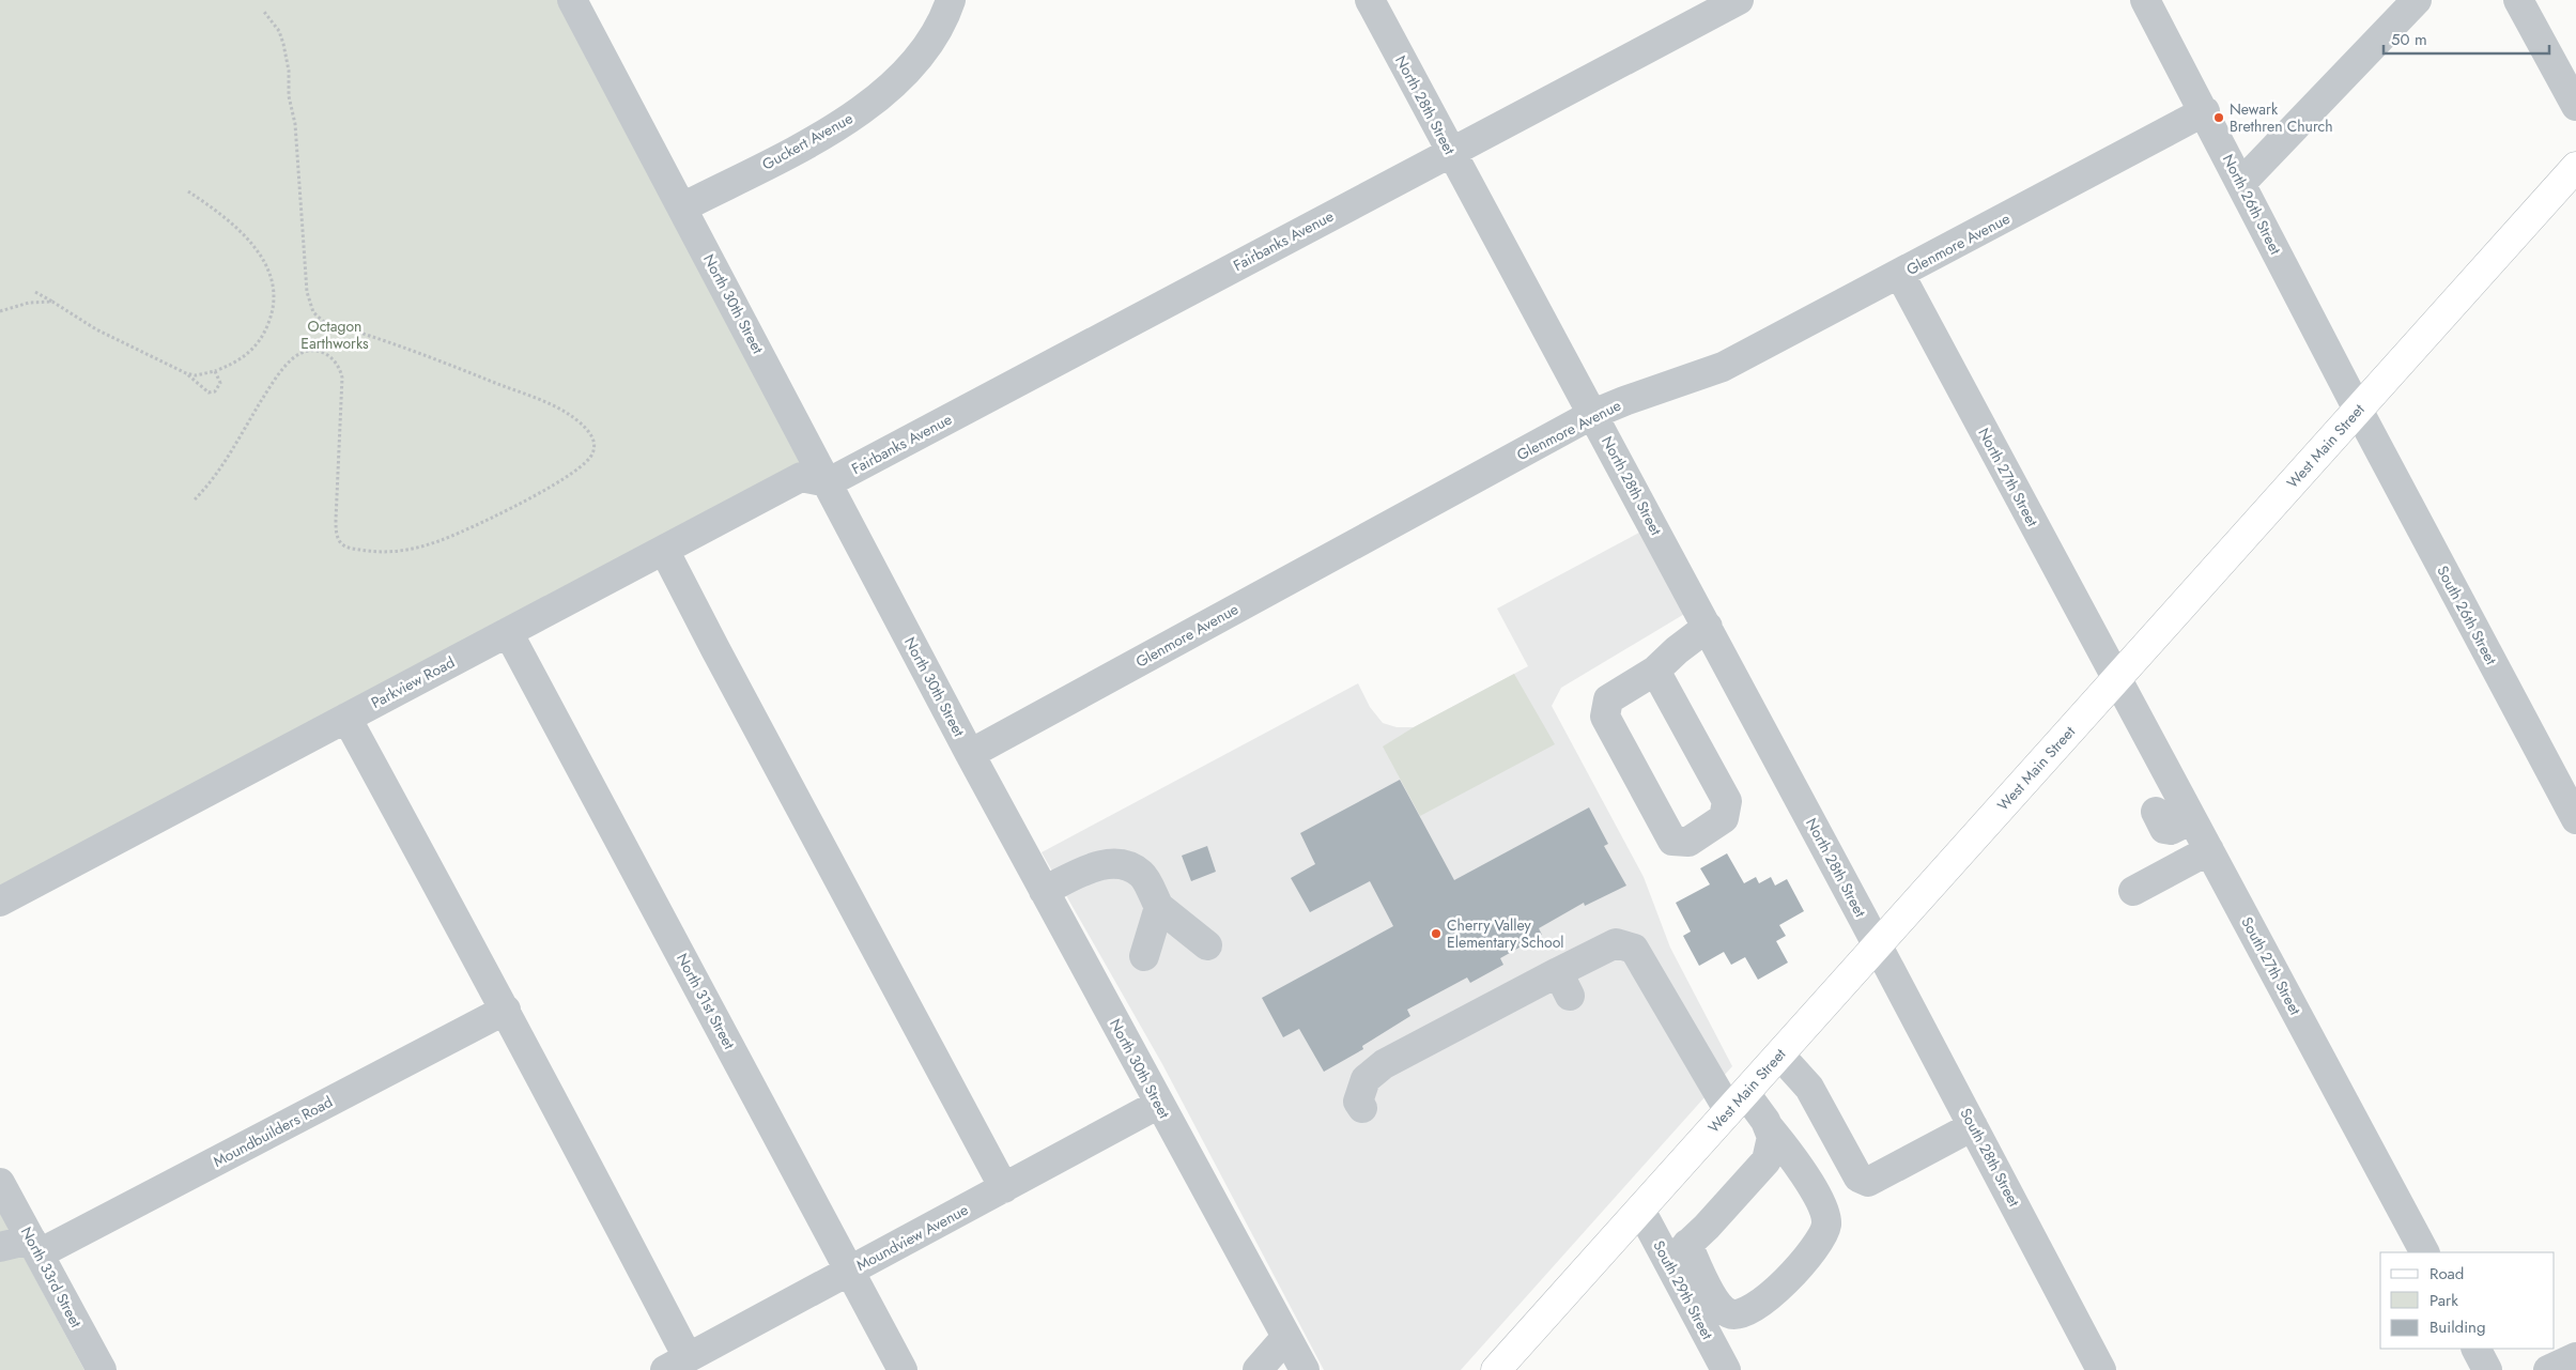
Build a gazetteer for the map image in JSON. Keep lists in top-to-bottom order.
{
  "streets": {
    "main road": ["West Main Street"],
    "street": [
      "North 28th Street",
      "Guckert Avenue",
      "North 26th Street",
      "Fairbanks Avenue",
      "Glenmore Avenue",
      "North 30th Street",
      "North 27th Street",
      "South 26th Street",
      "Parkview Road",
      "South 27th Street",
      "North 31st Street",
      "Moundbuilders Road",
      "South 28th Street",
      "Moundview Avenue",
      "North 33rd Street",
      "South 29th Street"
    ]
  },
  "crossings": [
    ["North 28th Street", "Fairbanks Avenue"],
    ["North 28th Street", "Glenmore Avenue"],
    ["North 28th Street", "West Main Street"],
    ["North 28th Street", "South 28th Street"],
    ["Guckert Avenue", "North 30th Street"],
    ["North 26th Street", "Glenmore Avenue"],
    ["North 26th Street", "West Main Street"],
    ["North 26th Street", "South 26th Street"],
    ["Fairbanks Avenue", "North 30th Street"],
    ["Fairbanks Avenue", "Parkview Road"],
    ["Glenmore Avenue", "North 30th Street"],
    ["Glenmore Avenue", "North 27th Street"],
    ["North 30th Street", "Parkview Road"],
    ["North 30th Street", "Moundview Avenue"],
    ["West Main Street", "North 27th Street"],
    ["West Main Street", "South 26th Street"],
    ["West Main Street", "South 27th Street"],
    ["West Main Street", "South 28th Street"],
    ["West Main Street", "South 29th Street"],
    ["North 27th Street", "South 27th Street"],
    ["Parkview Road", "North 31st Street"],
    ["North 31st Street", "Moundview Avenue"],
    ["Moundbuilders Road", "North 33rd Street"]
  ],
  "parks": ["Octagon Earthworks"],
  "places": ["Newark Brethren Church", "Cherry Valley Elementary School"],
  "legend": ["Road", "Park", "Building"],
  "scale_bar": "50 m"
}
